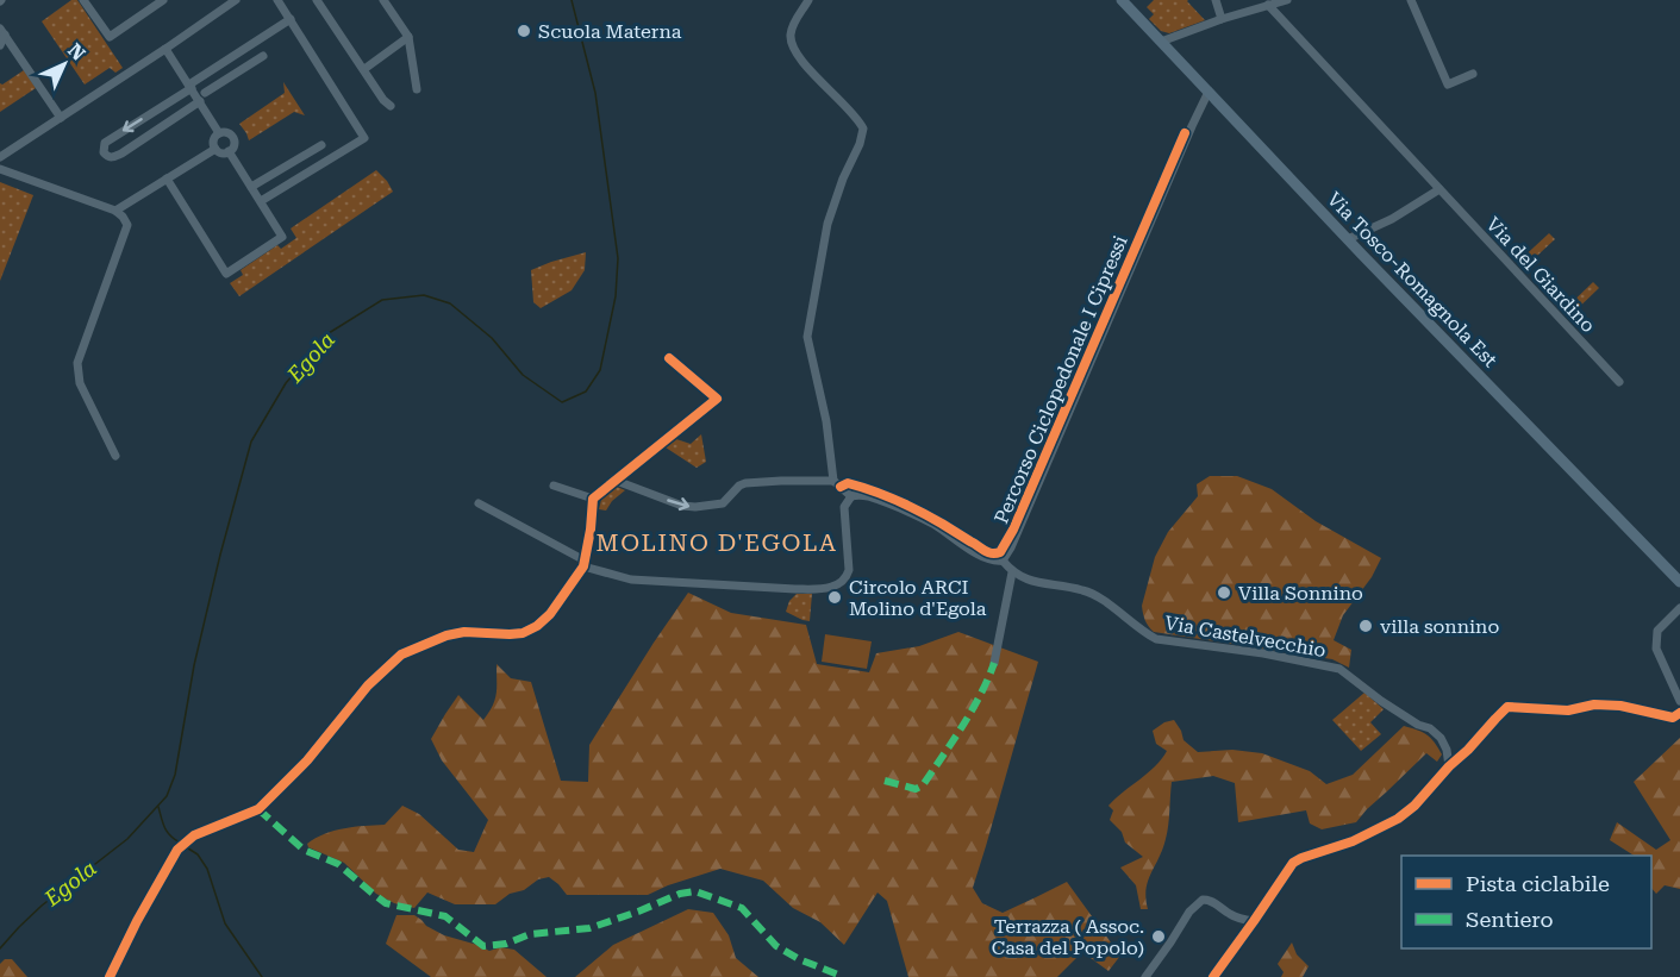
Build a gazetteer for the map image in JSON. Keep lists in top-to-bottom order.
{
  "streets": {
    "main road": ["Via Tosco-Romagnola Est"],
    "street": ["Via del Giardino", "Via Castelvecchio"],
    "cycle path": ["Percorso Ciclopedonale I Cipressi"]
  },
  "districts": ["MOLINO D'EGOLA"],
  "water": ["Egola"],
  "places": [
    "Scuola Materna",
    "Villa Sonnino",
    "Circolo ARCI Molino d'Egola",
    "villa sonnino",
    "Terrazza ( Assoc. Casa del Popolo)"
  ],
  "legend": ["Pista ciclabile", "Sentiero"],
  "north": "top right"
}
